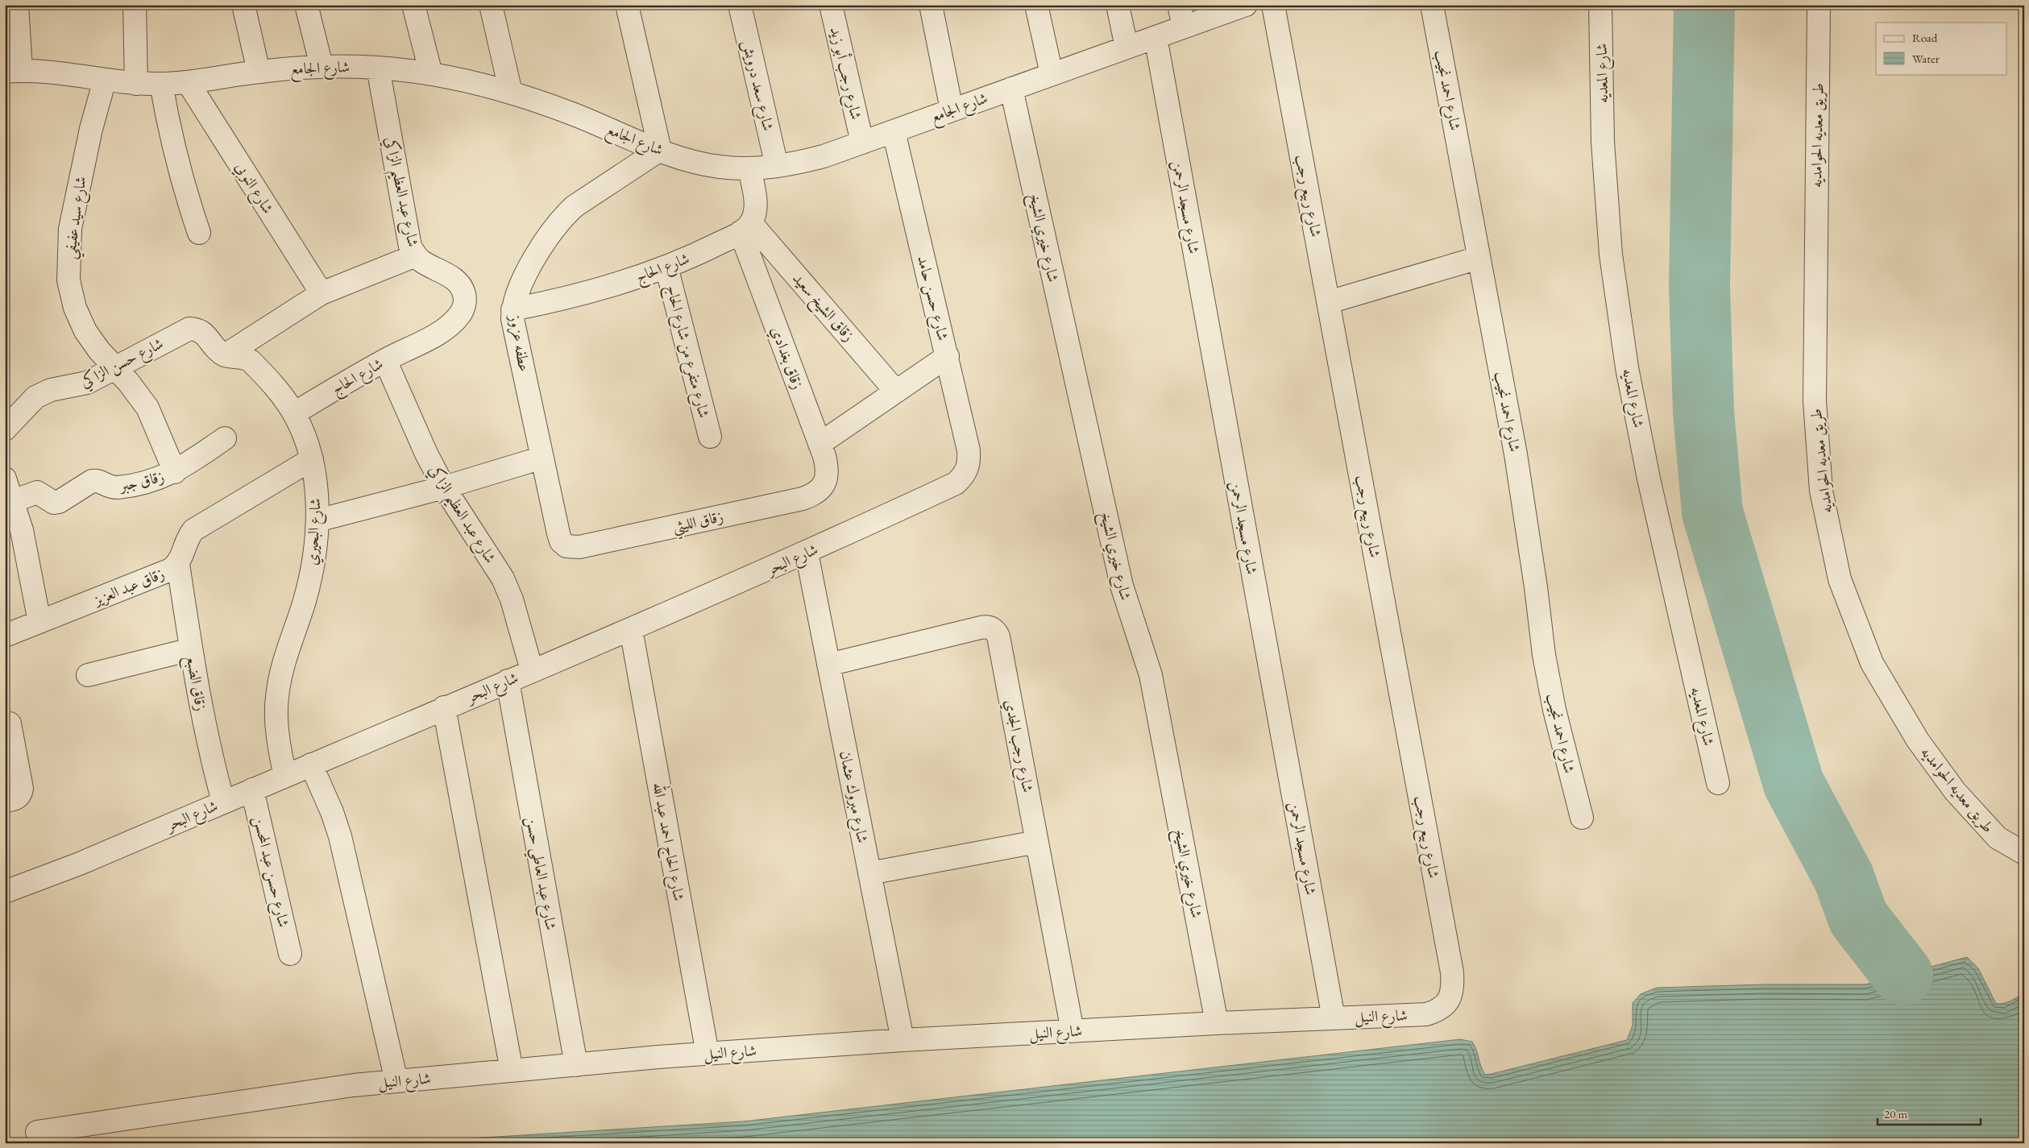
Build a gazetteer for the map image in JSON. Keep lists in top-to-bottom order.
{
  "streets": {
    "street": [
      "شارع الجامع",
      "شارع رجب أبو زيد",
      "شارع المعديه",
      "شارع سعد درويش",
      "شارع احمد نجيب",
      "طريق معديه الحوامديه",
      "شارع النوبي",
      "شارع عبد العظيم الزاكي",
      "شارع ربيع رجب",
      "شارع مسجد الرحمن",
      "شارع سيد عفيفي",
      "شارع خيري الشيخ",
      "شارع الحاج",
      "شارع حسن حامد",
      "زقاق الشيخ سعيد",
      "عطفه عزوز",
      "شارع متفرع من شارع الحاج",
      "زقاق بغدادي",
      "شارع حسن الزاكي",
      "زقاق جبر",
      "زقاق الليثي",
      "شارع البحيري",
      "شارع البحر",
      "زقاق عبد العزيز",
      "زقاق الضبع",
      "شارع رجب الجدي",
      "شارع مبروك عثمان",
      "شارع الحاج احمد عبد الله",
      "شارع حسن عبد المحسن",
      "شارع عبد العاطي حسن",
      "شارع النيل"
    ]
  },
  "crossings": [
    ["شارع الجامع", "شارع رجب أبو زيد"],
    ["شارع الجامع", "شارع سعد درويش"],
    ["شارع الجامع", "شارع النوبي"],
    ["شارع الجامع", "شارع عبد العظيم الزاكي"],
    ["شارع الجامع", "شارع مسجد الرحمن"],
    ["شارع الجامع", "شارع سيد عفيفي"],
    ["شارع الجامع", "شارع خيري الشيخ"],
    ["شارع الجامع", "شارع حسن حامد"],
    ["شارع الجامع", "عطفه عزوز"],
    ["شارع عبد العظيم الزاكي", "شارع الحاج"],
    ["شارع عبد العظيم الزاكي", "شارع البحر"],
    ["شارع ربيع رجب", "شارع النيل"],
    ["شارع مسجد الرحمن", "شارع النيل"],
    ["شارع سيد عفيفي", "شارع حسن الزاكي"],
    ["شارع سيد عفيفي", "زقاق جبر"],
    ["شارع خيري الشيخ", "شارع النيل"],
    ["شارع الحاج", "زقاق الشيخ سعيد"],
    ["شارع الحاج", "عطفه عزوز"],
    ["شارع الحاج", "شارع متفرع من شارع الحاج"],
    ["شارع الحاج", "زقاق بغدادي"],
    ["شارع الحاج", "شارع البحيري"],
    ["شارع حسن حامد", "شارع البحر"],
    ["زقاق الشيخ سعيد", "زقاق بغدادي"],
    ["عطفه عزوز", "زقاق الليثي"],
    ["زقاق بغدادي", "زقاق الليثي"],
    ["شارع حسن الزاكي", "شارع البحيري"],
    ["شارع البحيري", "شارع البحر"],
    ["شارع البحيري", "زقاق عبد العزيز"],
    ["شارع البحر", "زقاق الضبع"],
    ["شارع البحر", "شارع مبروك عثمان"],
    ["شارع البحر", "شارع الحاج احمد عبد الله"],
    ["شارع البحر", "شارع حسن عبد المحسن"],
    ["شارع البحر", "شارع عبد العاطي حسن"],
    ["زقاق عبد العزيز", "زقاق الضبع"],
    ["شارع رجب الجدي", "شارع مبروك عثمان"],
    ["شارع رجب الجدي", "شارع النيل"],
    ["شارع مبروك عثمان", "شارع النيل"],
    ["شارع الحاج احمد عبد الله", "شارع النيل"],
    ["شارع عبد العاطي حسن", "شارع النيل"]
  ],
  "legend": ["Road", "Water"],
  "scale_bar": "20 m"
}
